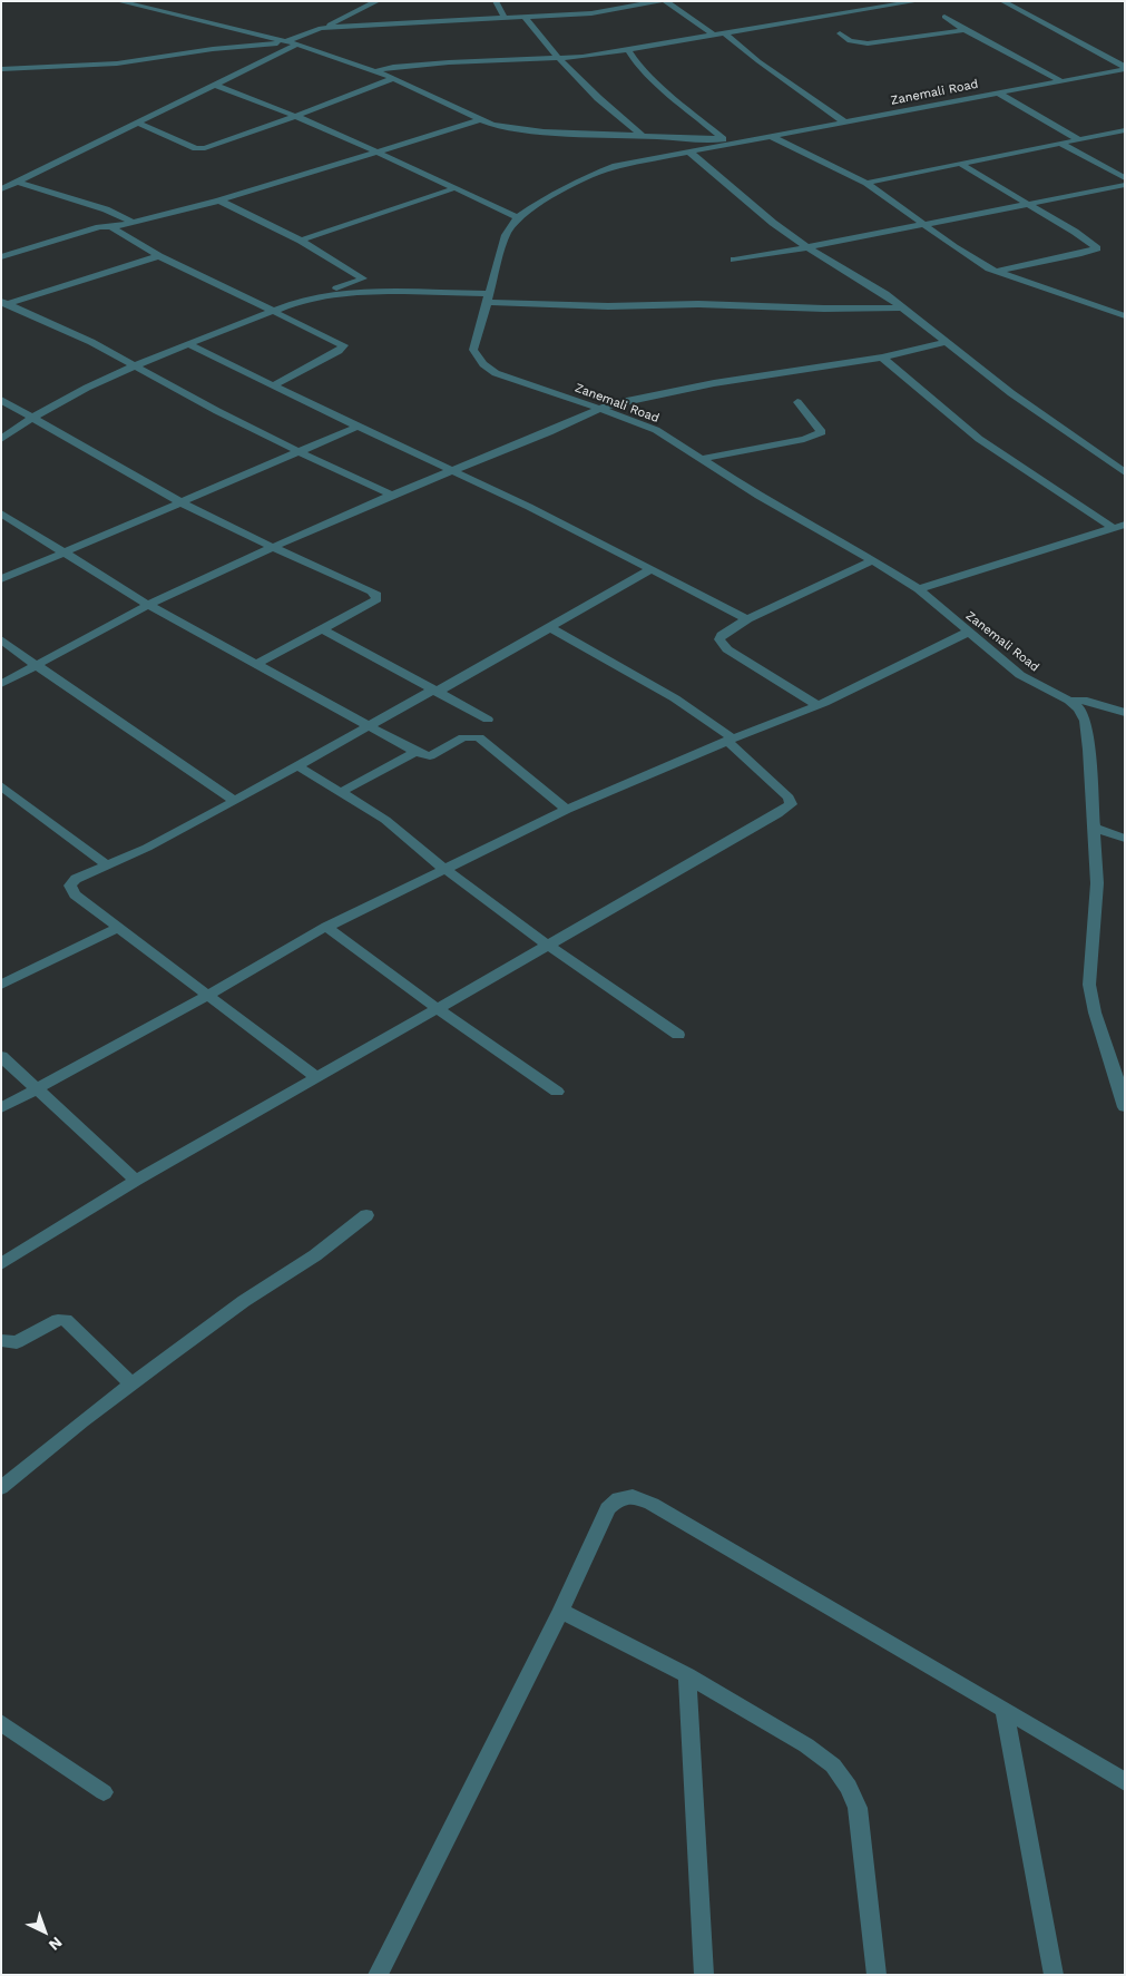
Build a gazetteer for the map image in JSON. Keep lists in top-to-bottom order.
{
  "streets": {
    "street": ["Zanemali Road"]
  },
  "north": "bottom right"
}
